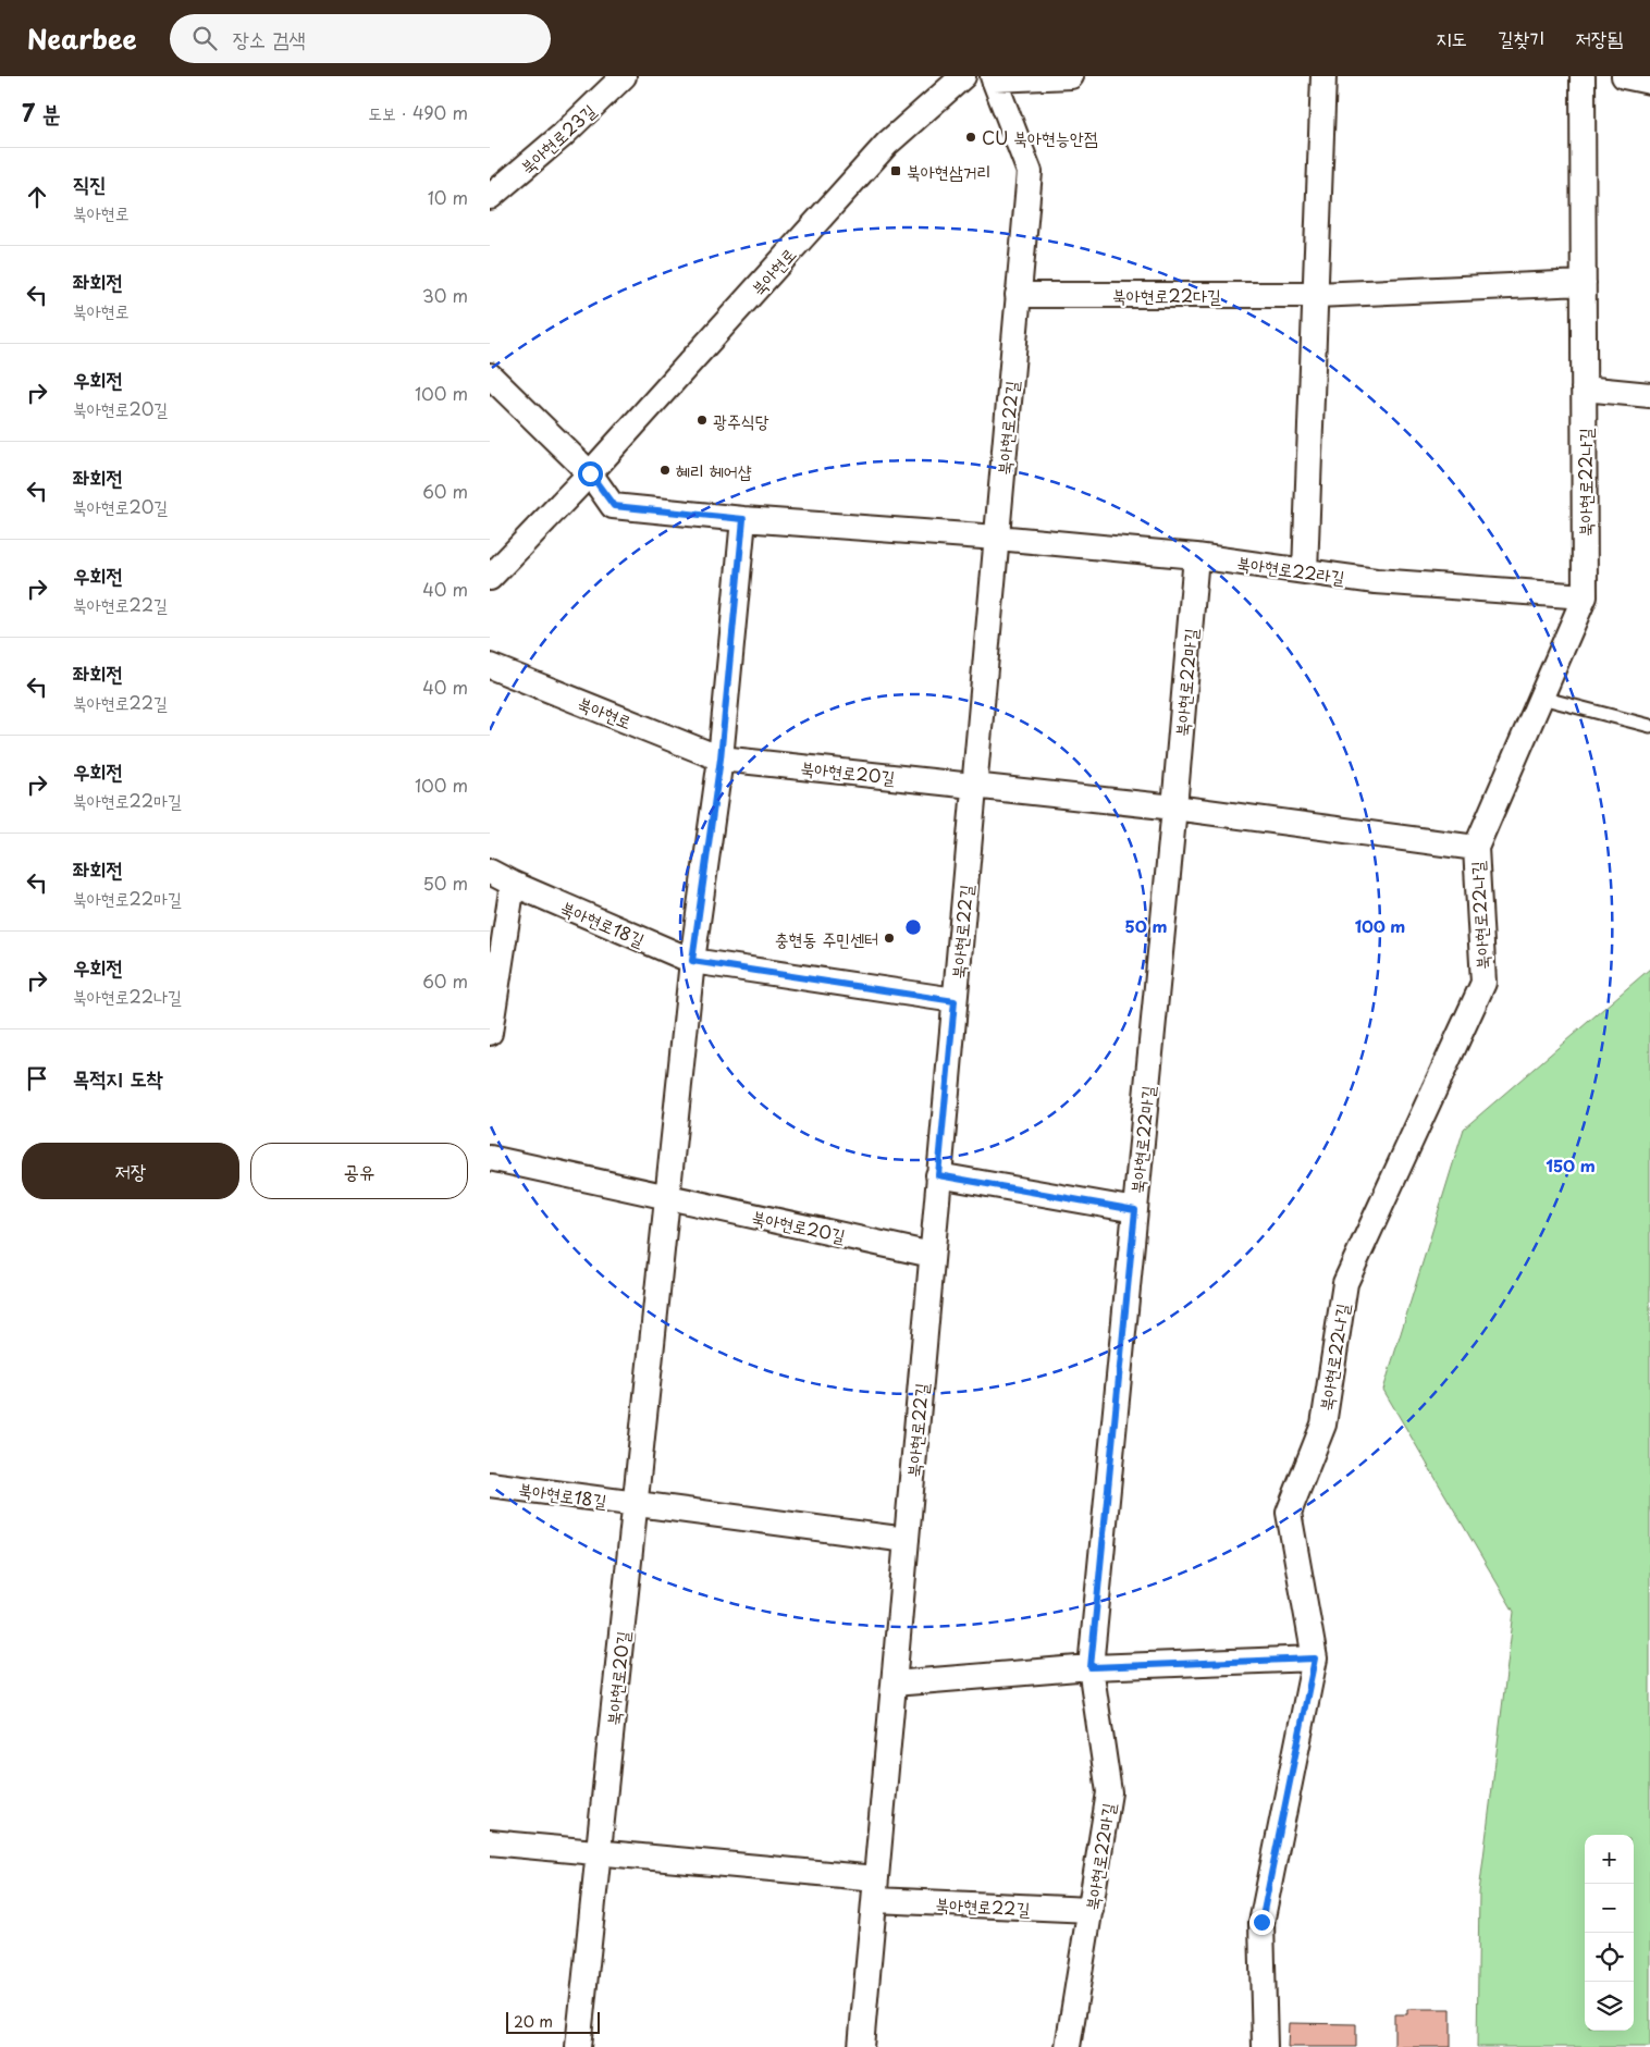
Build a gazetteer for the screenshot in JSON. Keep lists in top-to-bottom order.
{
  "streets": {
    "street": [
      "북아현로23길",
      "북아현로",
      "북아현로22다길",
      "북아현로22길",
      "북아현로22나길",
      "북아현로22라길",
      "북아현로22마길",
      "북아현로20길",
      "북아현로18길"
    ]
  },
  "crossings": [
    ["북아현로", "북아현로20길"],
    ["북아현로22다길", "북아현로22길"],
    ["북아현로22다길", "북아현로22나길"],
    ["북아현로22길", "북아현로22라길"],
    ["북아현로22길", "북아현로22마길"],
    ["북아현로22길", "북아현로20길"],
    ["북아현로22나길", "북아현로22라길"],
    ["북아현로22라길", "북아현로22마길"],
    ["북아현로20길", "북아현로18길"]
  ],
  "places": {
    "other": [
      "CU 북아현능안점",
      "광주식당",
      "혜리 헤어샵",
      "충현동 주민센터"
    ],
    "transit": ["북아현삼거리"]
  },
  "scale_bar": "20 m",
  "page": {
    "header": "Nearbee",
    "search": "장소 검색",
    "nav": ["지도", "길찾기", "저장됨"],
    "heading": ["7 분", "도보 · 490 m"],
    "list": [
      ["직진", "북아현로", "10 m"],
      ["좌회전", "북아현로", "30 m"],
      ["우회전", "북아현로20길", "100 m"],
      ["좌회전", "북아현로20길", "60 m"],
      ["우회전", "북아현로22길", "40 m"],
      ["좌회전", "북아현로22길", "40 m"],
      ["우회전", "북아현로22마길", "100 m"],
      ["좌회전", "북아현로22마길", "50 m"],
      ["우회전", "북아현로22나길", "60 m"],
      "목적지 도착"
    ],
    "buttons": ["저장", "공유"],
    "map_buttons": ["+", "−"],
    "scale": "20 m"
  },
  "rings": ["50 m", "100 m", "150 m"]
}
